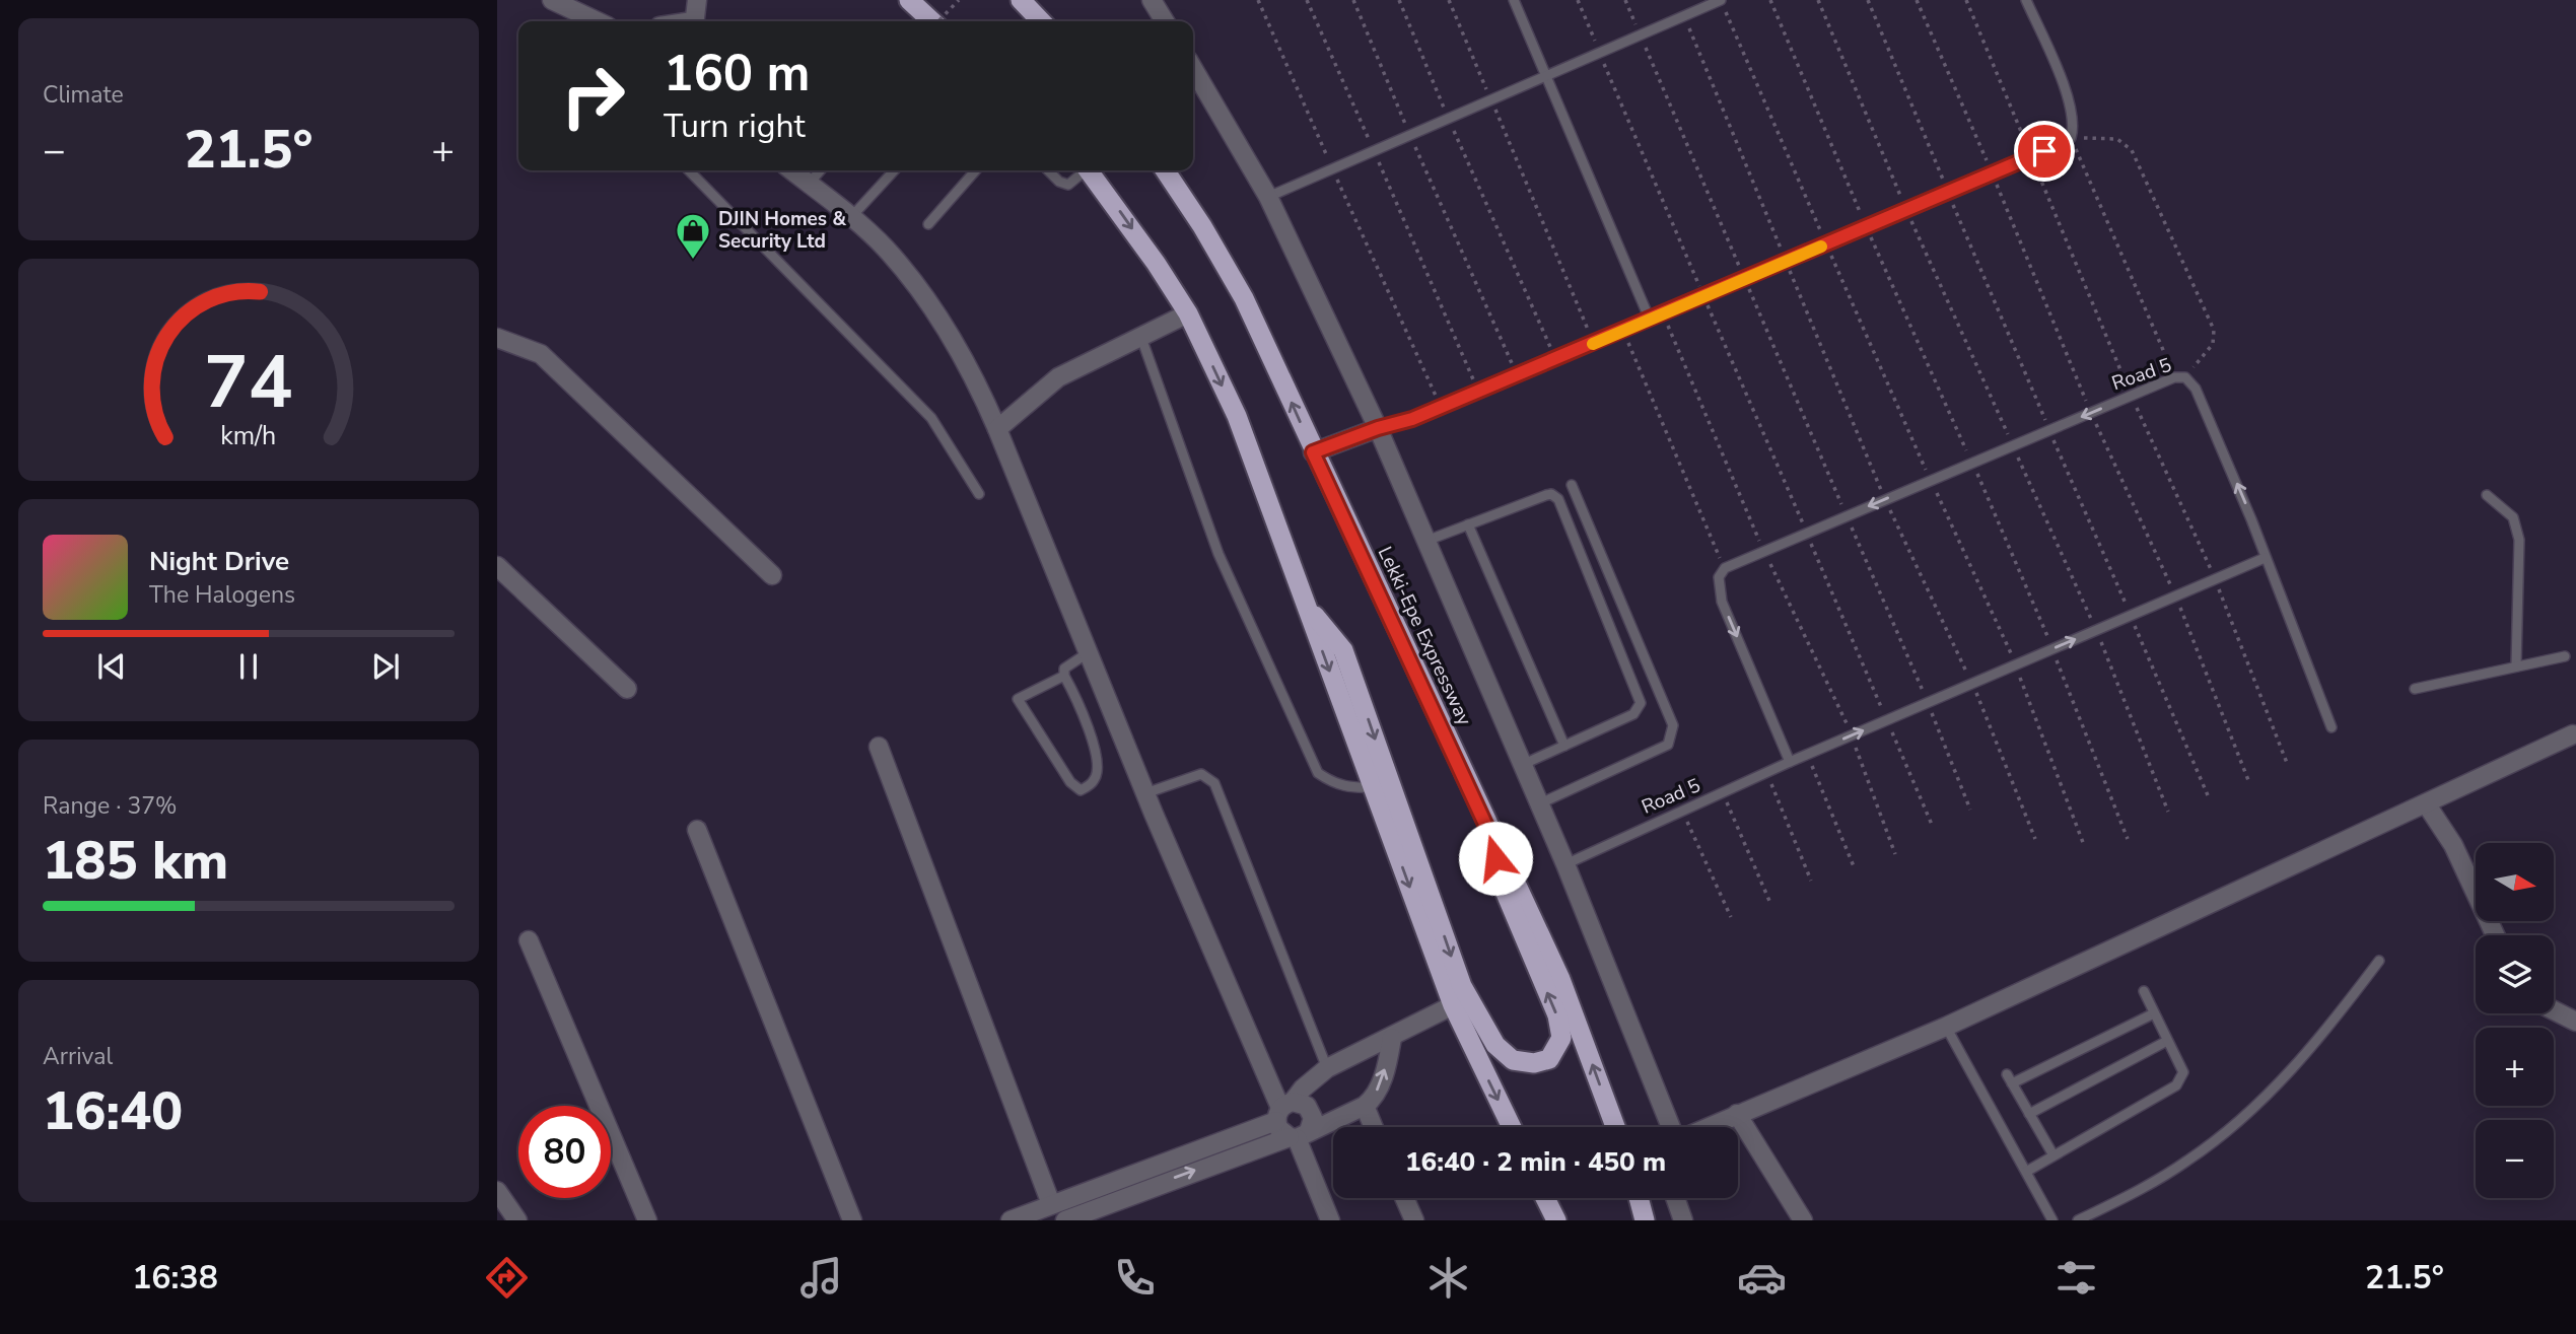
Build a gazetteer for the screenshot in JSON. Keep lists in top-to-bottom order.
{
  "streets": {
    "highway": ["Lekki-Epe Expressway"],
    "lane": ["Road 5"]
  },
  "places": {
    "shop": ["DJIN Homes & Security Ltd"]
  },
  "north": "right",
  "page": {
    "tile": [
      "Climate",
      ["Range · 37%", "185 km"],
      ["Arrival", "16:40"]
    ],
    "turn": ["160 m", "Turn right"],
    "heat": ["−", "21.5°", "+"],
    "song": ["Night Drive", "The Halogens"],
    "map_buttons": ["+", "−"],
    "limit": "80",
    "trip": "16:40 · 2 min · 450 m",
    "tabs": ["16:38", "21.5°"],
    "gauge": ["74", "km/h"]
  }
}
